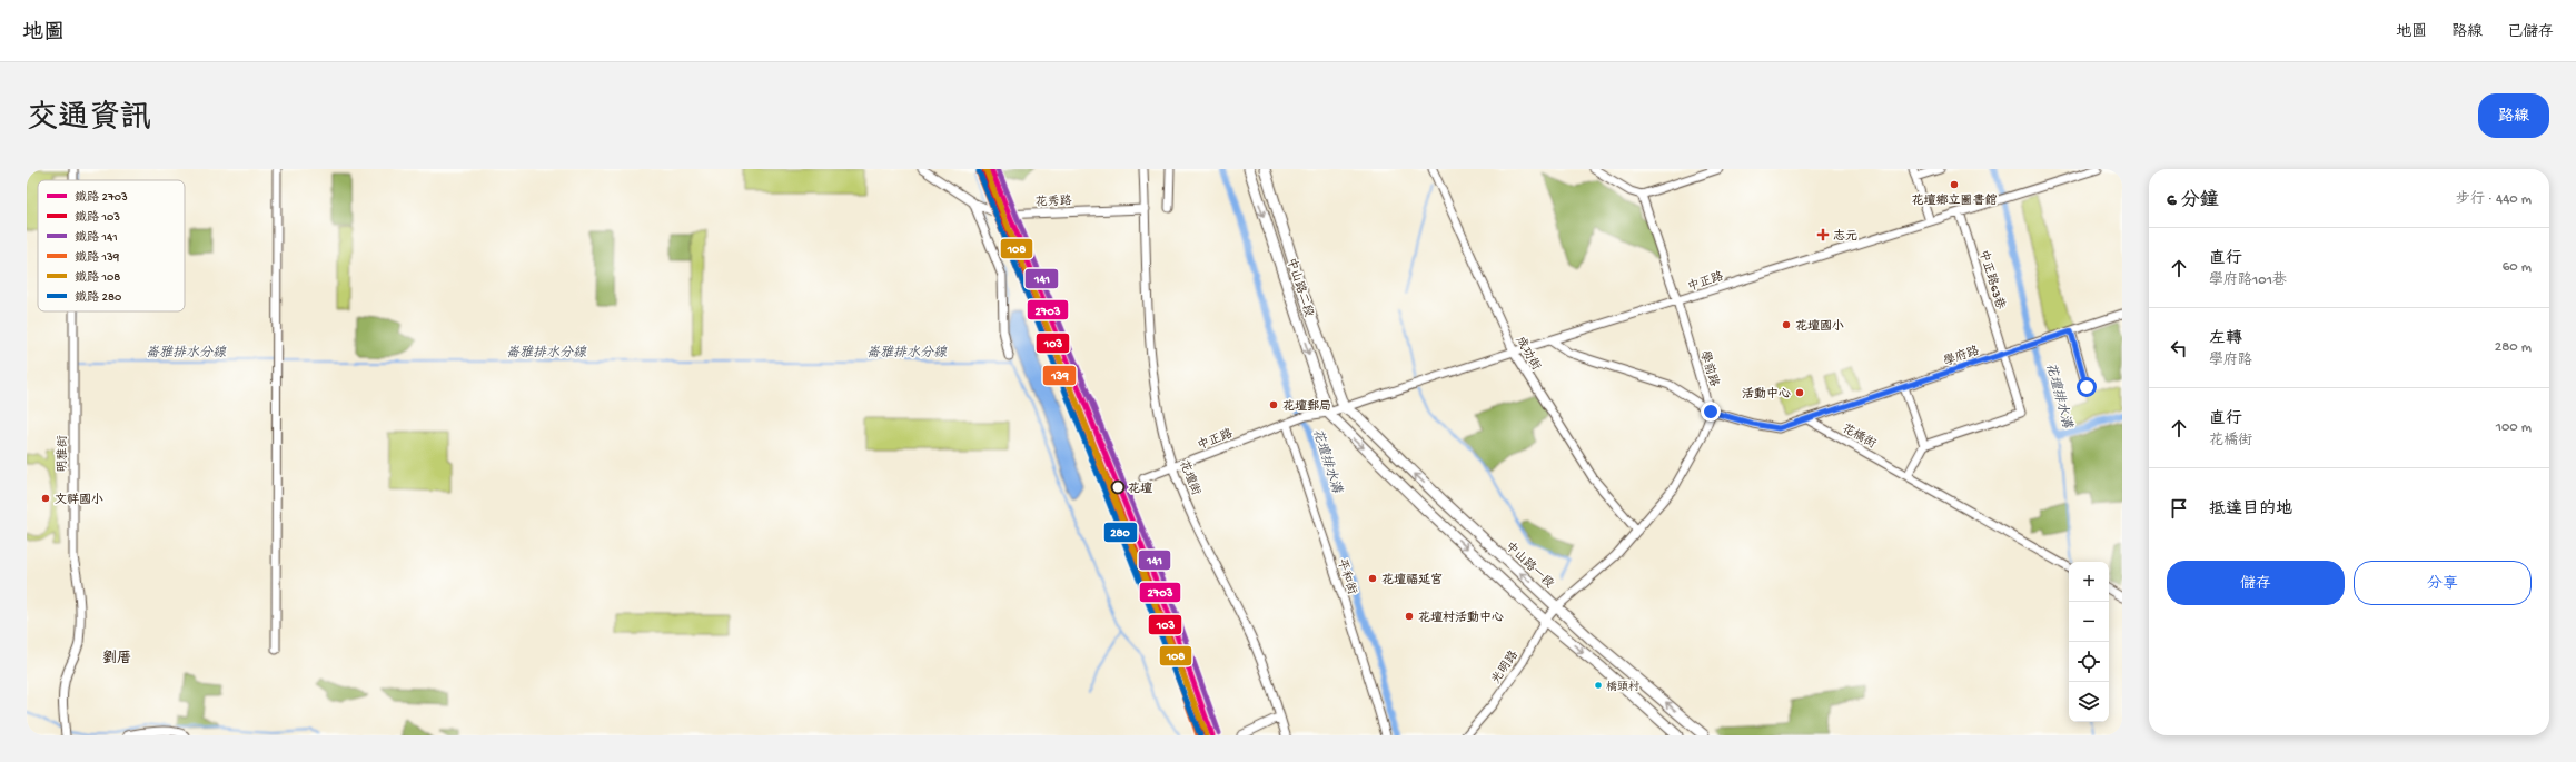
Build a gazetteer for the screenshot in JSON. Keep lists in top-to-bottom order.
{
  "streets": {
    "main road": ["中山路二段", "中山路一段"],
    "street": [
      "花秀路",
      "中正路63巷",
      "中正路",
      "成功街",
      "學府路",
      "學前路",
      "花橋街",
      "明雅街",
      "花壇街",
      "平和街",
      "光明路"
    ]
  },
  "crossings": [
    ["花秀路", "花壇街"],
    ["中正路63巷", "中正路"],
    ["中正路63巷", "學府路"],
    ["中正路", "中山路二段"],
    ["中正路", "成功街"],
    ["中正路", "學前路"],
    ["中正路", "花壇街"],
    ["中正路", "中山路一段"],
    ["中正路", "平和街"],
    ["中山路二段", "中山路一段"],
    ["學府路", "花橋街"],
    ["中山路一段", "光明路"]
  ],
  "districts": ["劉厝"],
  "water": ["崙雅排水分線", "花壇排水溝"],
  "places": {
    "other": [
      "花壇鄉立圖書館",
      "花壇國小",
      "活動中心",
      "花壇郵局",
      "花壇",
      "文祥國小",
      "花壇福延宮",
      "花壇村活動中心",
      "橋頭村"
    ],
    "health": ["志元"]
  },
  "lines": [
    "rail line 2703",
    "rail line 141",
    "rail line 108",
    "rail line 103",
    "rail line 280",
    "rail line 139"
  ],
  "legend": [
    "鐵路 2703",
    "鐵路 103",
    "鐵路 141",
    "鐵路 139",
    "鐵路 108",
    "鐵路 280"
  ],
  "page": {
    "header": "地圖",
    "nav": ["地圖", "路線", "已儲存"],
    "title": "交通資訊",
    "buttons": [
      "路線",
      ["儲存", "分享"]
    ],
    "heading": ["6 分鐘", "步行 · 440 m"],
    "list": [
      ["直行", "學府路101巷", "60 m"],
      ["左轉", "學府路", "280 m"],
      ["直行", "花橋街", "100 m"],
      "抵達目的地"
    ],
    "map_buttons": ["+", "−"]
  }
}
